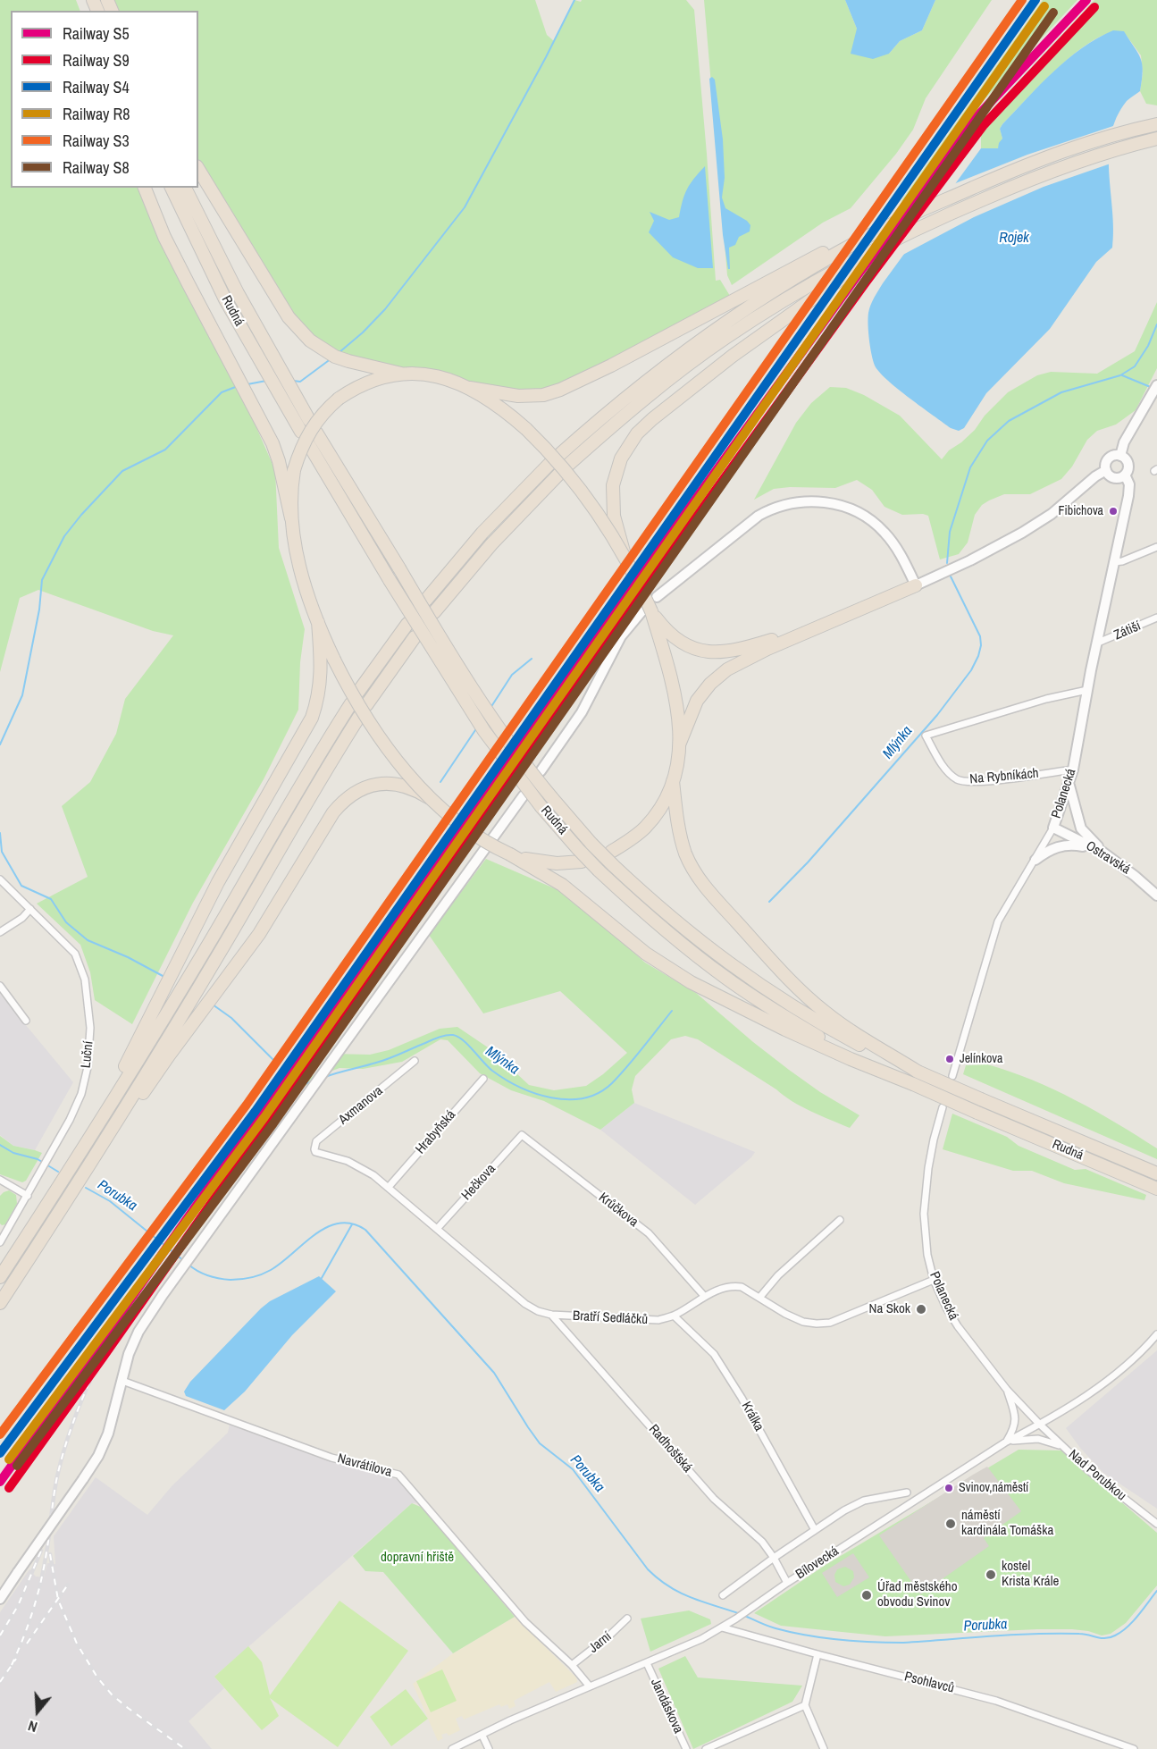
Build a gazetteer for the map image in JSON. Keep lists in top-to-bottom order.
{
  "streets": {
    "highway": ["Rudná"],
    "street": [
      "Zátiší",
      "Na Rybníkách",
      "Polanecká",
      "Ostravská",
      "Luční",
      "Axmanova",
      "Hrabyňská",
      "Hečkova",
      "Krůčkova",
      "Bratří Sedláčků",
      "Králka",
      "Radhošťská",
      "Navrátilova",
      "Nad Porubkou",
      "Bílovecká",
      "Jarní",
      "Psohlavců",
      "Jandáskova"
    ]
  },
  "crossings": [
    ["Zátiší", "Polanecká"],
    ["Na Rybníkách", "Polanecká"],
    ["Polanecká", "Ostravská"],
    ["Polanecká", "Bratří Sedláčků"],
    ["Polanecká", "Nad Porubkou"],
    ["Polanecká", "Bílovecká"],
    ["Axmanova", "Bratří Sedláčků"],
    ["Hrabyňská", "Bratří Sedláčků"],
    ["Hečkova", "Krůčkova"],
    ["Hečkova", "Bratří Sedláčků"],
    ["Krůčkova", "Bratří Sedláčků"],
    ["Bratří Sedláčků", "Králka"],
    ["Bratří Sedláčků", "Radhošťská"],
    ["Radhošťská", "Bílovecká"],
    ["Navrátilova", "Bílovecká"],
    ["Navrátilova", "Jarní"],
    ["Nad Porubkou", "Bílovecká"],
    ["Bílovecká", "Psohlavců"],
    ["Bílovecká", "Jandáskova"]
  ],
  "water": ["Rojek", "Mlýnka", "Porubka"],
  "parks": ["dopravní hřiště"],
  "places": [
    "Fibichova",
    "Jelínkova",
    "Na Skok",
    "Svinov,náměstí",
    "náměstí kardinála Tomáška",
    "kostel Krista Krále",
    "Úřad městského obvodu Svinov"
  ],
  "lines": [
    "rail line S5",
    "rail line S4",
    "rail line S3",
    "rail line R8",
    "rail line S9",
    "rail line S8"
  ],
  "legend": [
    "Railway S5",
    "Railway S9",
    "Railway S4",
    "Railway R8",
    "Railway S3",
    "Railway S8"
  ],
  "north": "bottom"
}
